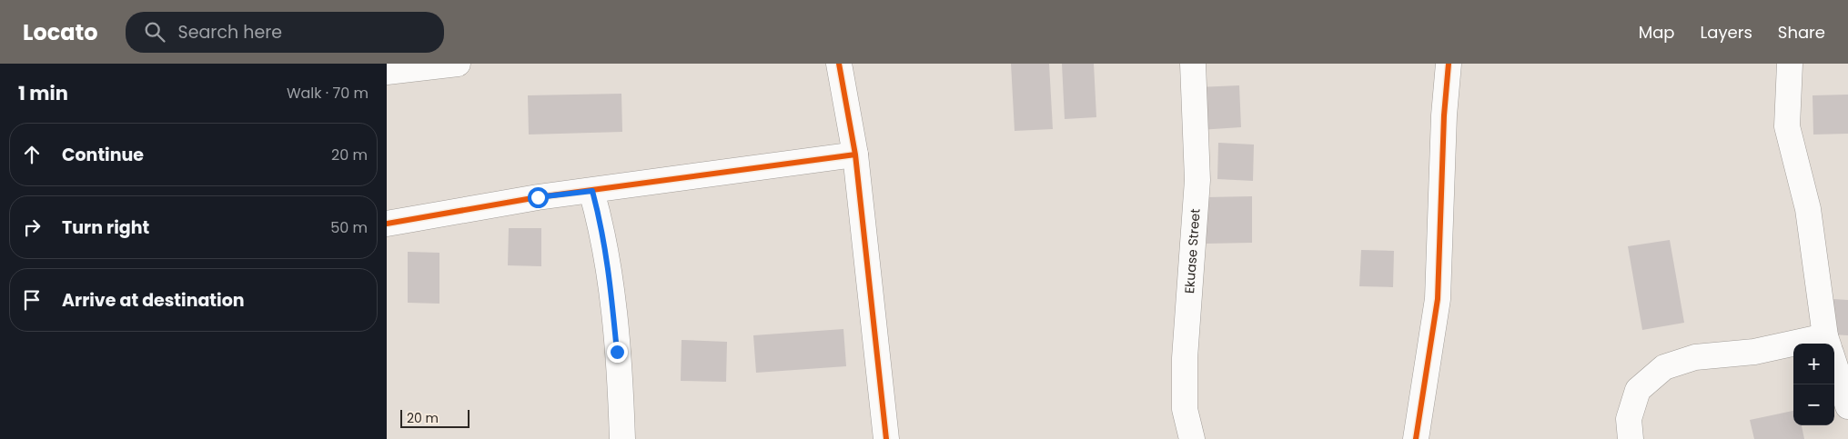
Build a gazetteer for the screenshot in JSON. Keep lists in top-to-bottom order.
{
  "streets": {
    "street": ["Ekuase Street"]
  },
  "scale_bar": "20 m",
  "page": {
    "header": "Locato",
    "search": "Search here",
    "nav": ["Map", "Layers", "Share"],
    "heading": ["1 min", "Walk · 70 m"],
    "list": [
      ["Continue", "20 m"],
      ["Turn right", "50 m"],
      "Arrive at destination"
    ],
    "map_buttons": ["+", "−"],
    "scale": "20 m"
  }
}
